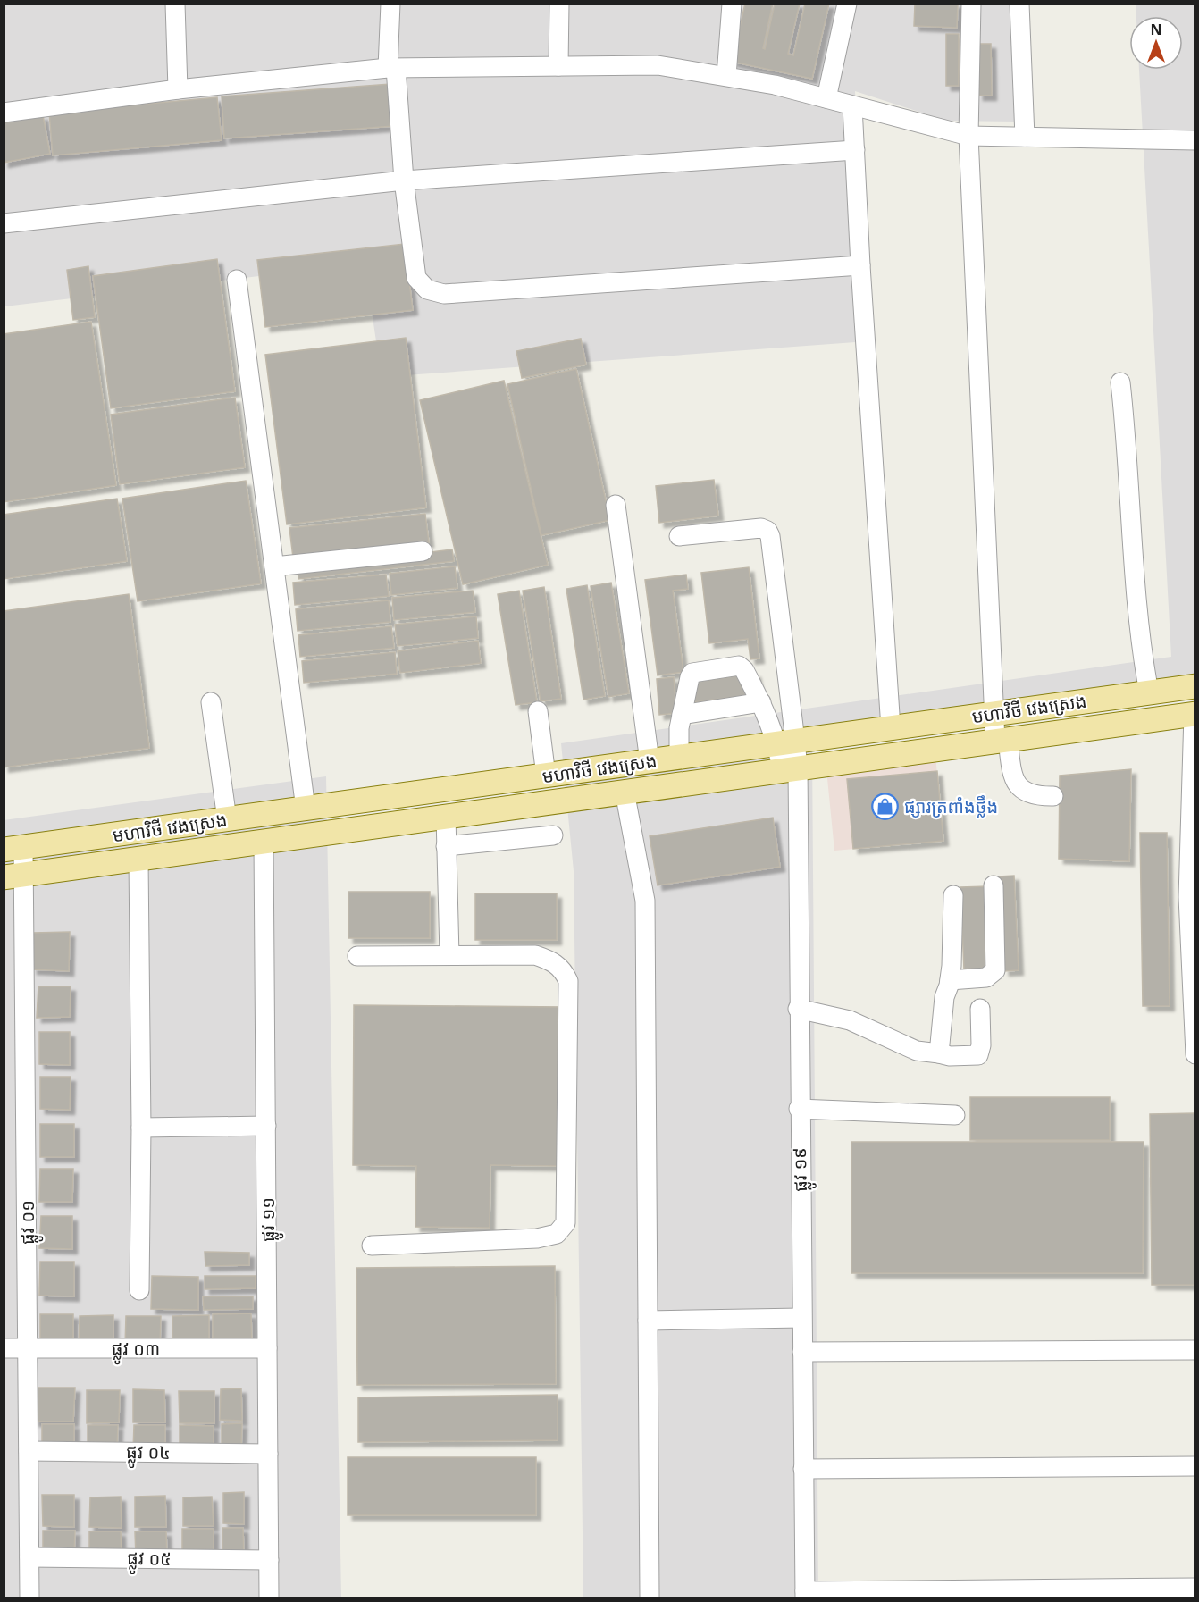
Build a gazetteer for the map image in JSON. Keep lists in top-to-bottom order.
{
  "streets": {
    "main road": ["មហាវិថី វេងស្រេង"],
    "street": [
      "ផ្លូវ ១៩",
      "ផ្លូវ ១១",
      "ផ្លូវ ០១",
      "ផ្លូវ ០៣",
      "ផ្លូវ ០៤",
      "ផ្លូវ ០៥"
    ]
  },
  "crossings": [
    ["មហាវិថី វេងស្រេង", "ផ្លូវ ១៩"],
    ["មហាវិថី វេងស្រេង", "ផ្លូវ ១១"],
    ["មហាវិថី វេងស្រេង", "ផ្លូវ ០១"],
    ["ផ្លូវ ១១", "ផ្លូវ ០៣"],
    ["ផ្លូវ ១១", "ផ្លូវ ០៤"],
    ["ផ្លូវ ១១", "ផ្លូវ ០៥"],
    ["ផ្លូវ ០១", "ផ្លូវ ០៣"],
    ["ផ្លូវ ០១", "ផ្លូវ ០៤"],
    ["ផ្លូវ ០១", "ផ្លូវ ០៥"]
  ],
  "places": {
    "shop": ["ផ្សារត្រពាំងថ្លឹង"]
  },
  "north": "top"
}
